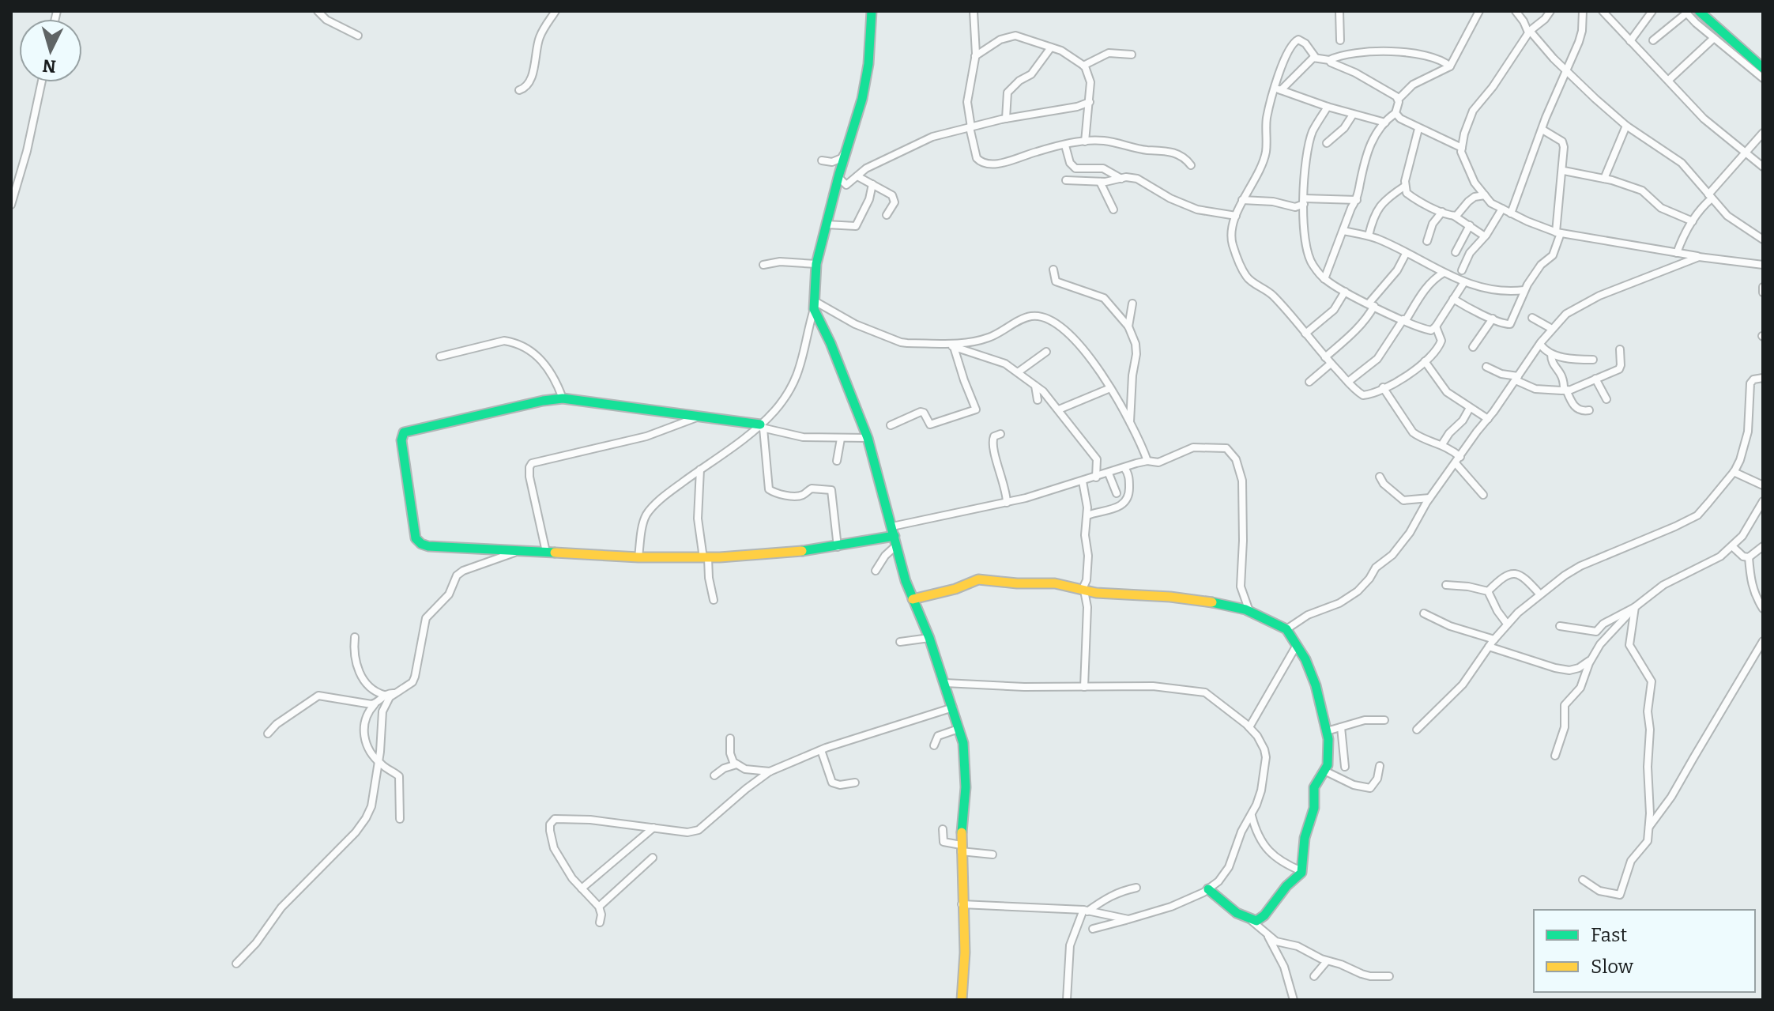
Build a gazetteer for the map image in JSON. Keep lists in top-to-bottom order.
{
  "legend": ["Fast", "Slow"],
  "north": "bottom"
}
